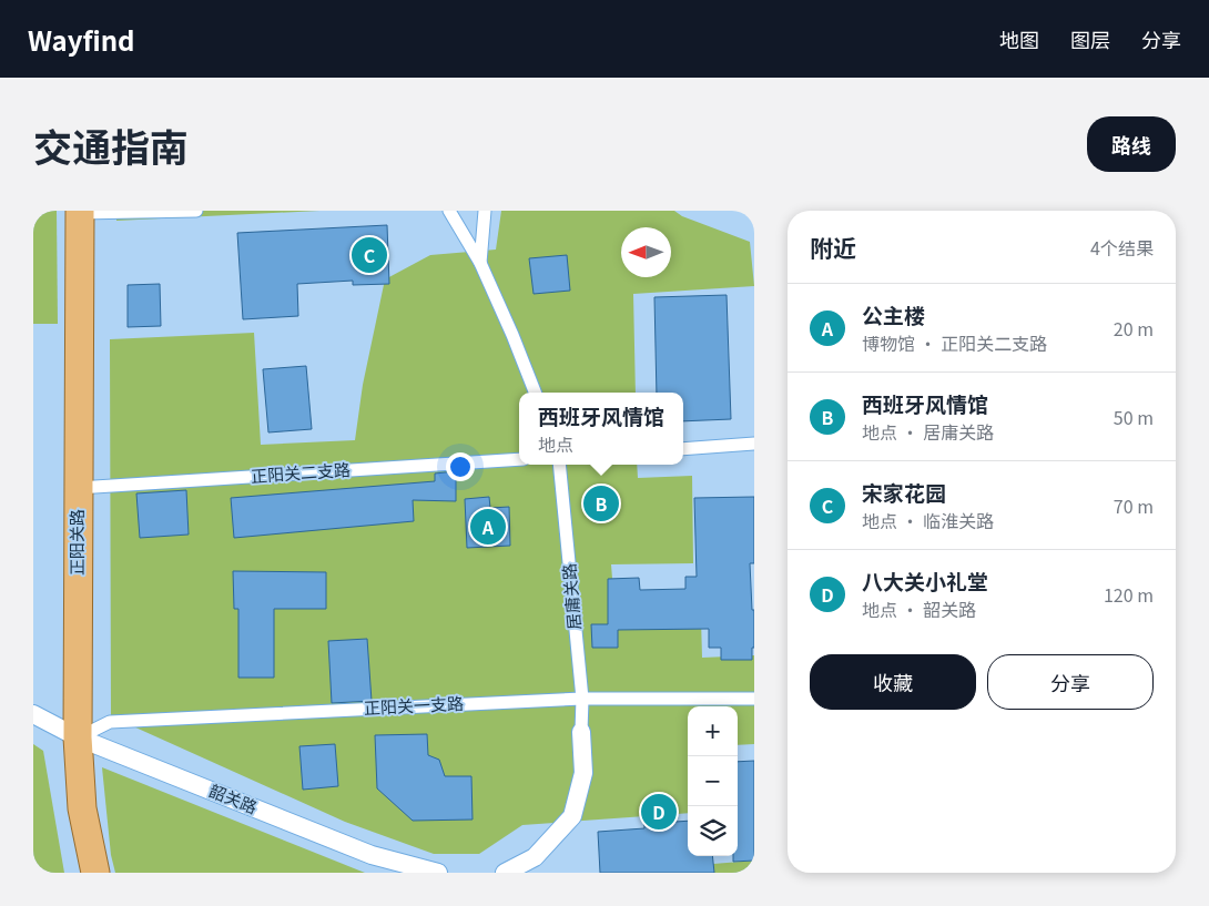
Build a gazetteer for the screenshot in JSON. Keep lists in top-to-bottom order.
{
  "streets": {
    "main road": ["正阳关路"],
    "street": [
      "正阳关二支路",
      "居庸关路",
      "正阳关一支路",
      "韶关路"
    ]
  },
  "crossings": [
    ["正阳关二支路", "正阳关路"],
    ["正阳关路", "正阳关一支路"],
    ["正阳关路", "韶关路"],
    ["居庸关路", "正阳关一支路"],
    ["正阳关一支路", "韶关路"]
  ],
  "north": "left",
  "page": {
    "header": "Wayfind",
    "nav": ["地图", "图层", "分享"],
    "title": "交通指南",
    "buttons": [
      "路线",
      ["收藏", "分享"]
    ],
    "heading": ["附近", "4个结果"],
    "pins": [
      "C",
      "B",
      "A",
      "D"
    ],
    "list": [
      {
        "mark": "A",
        "name": "公主楼",
        "note": "博物馆 · 正阳关二支路",
        "value": "20 m"
      },
      {
        "mark": "B",
        "name": "西班牙风情馆",
        "note": "地点 · 居庸关路",
        "value": "50 m"
      },
      {
        "mark": "C",
        "name": "宋家花园",
        "note": "地点 · 临淮关路",
        "value": "70 m"
      },
      {
        "mark": "D",
        "name": "八大关小礼堂",
        "note": "地点 · 韶关路",
        "value": "120 m"
      }
    ],
    "popup": ["西班牙风情馆", "地点"],
    "map_buttons": ["+", "−"]
  }
}
